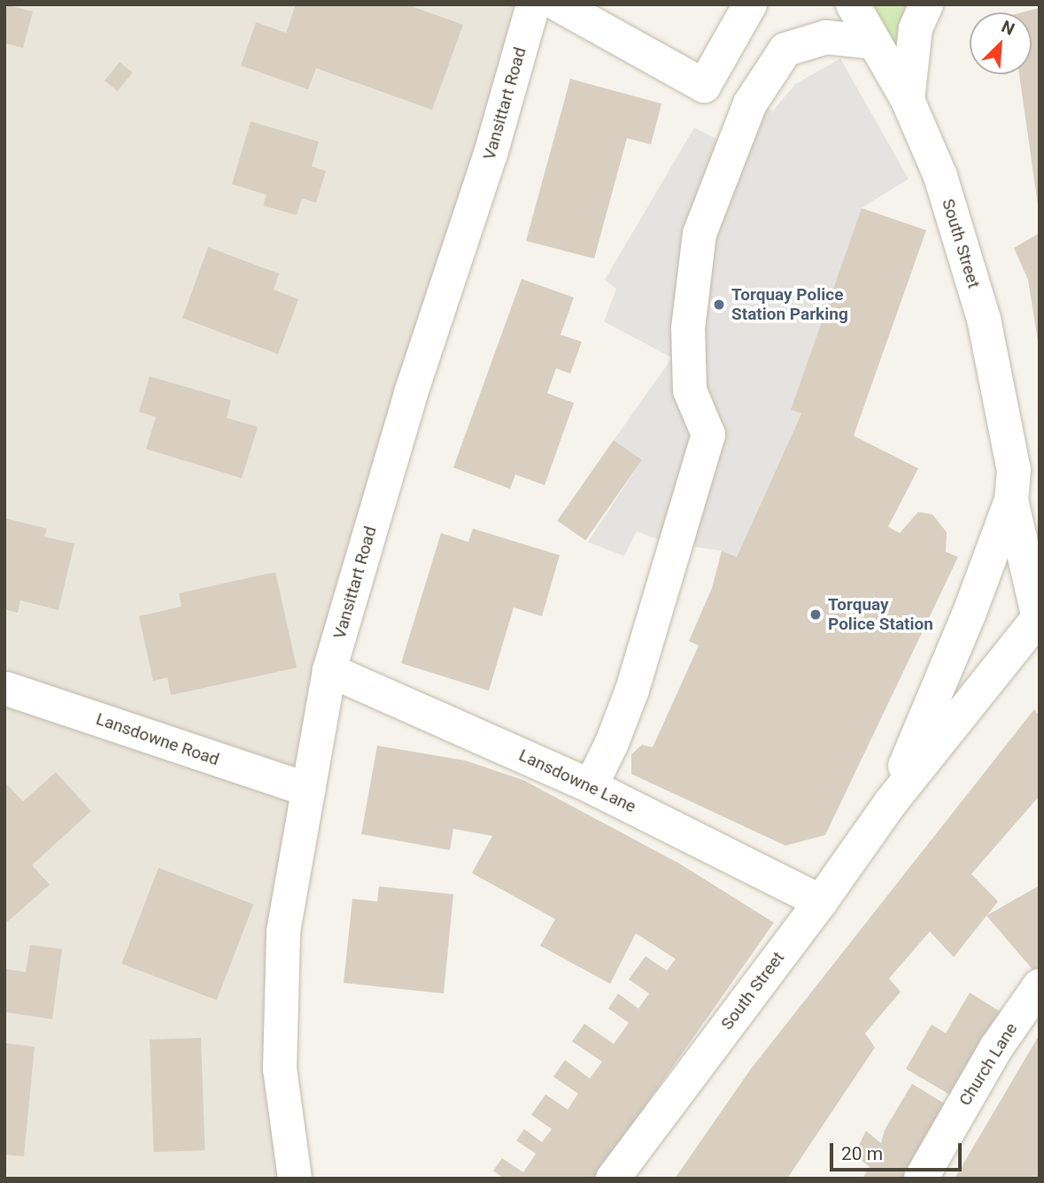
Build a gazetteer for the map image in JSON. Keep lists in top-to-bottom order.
{
  "streets": {
    "street": [
      "Vansittart Road",
      "South Street",
      "Lansdowne Road",
      "Lansdowne Lane",
      "Church Lane"
    ]
  },
  "crossings": [
    ["Vansittart Road", "Lansdowne Road"],
    ["Vansittart Road", "Lansdowne Lane"],
    ["South Street", "Lansdowne Lane"]
  ],
  "places": ["Torquay Police Station Parking", "Torquay Police Station"],
  "scale_bar": "20 m",
  "north": "top right"
}
